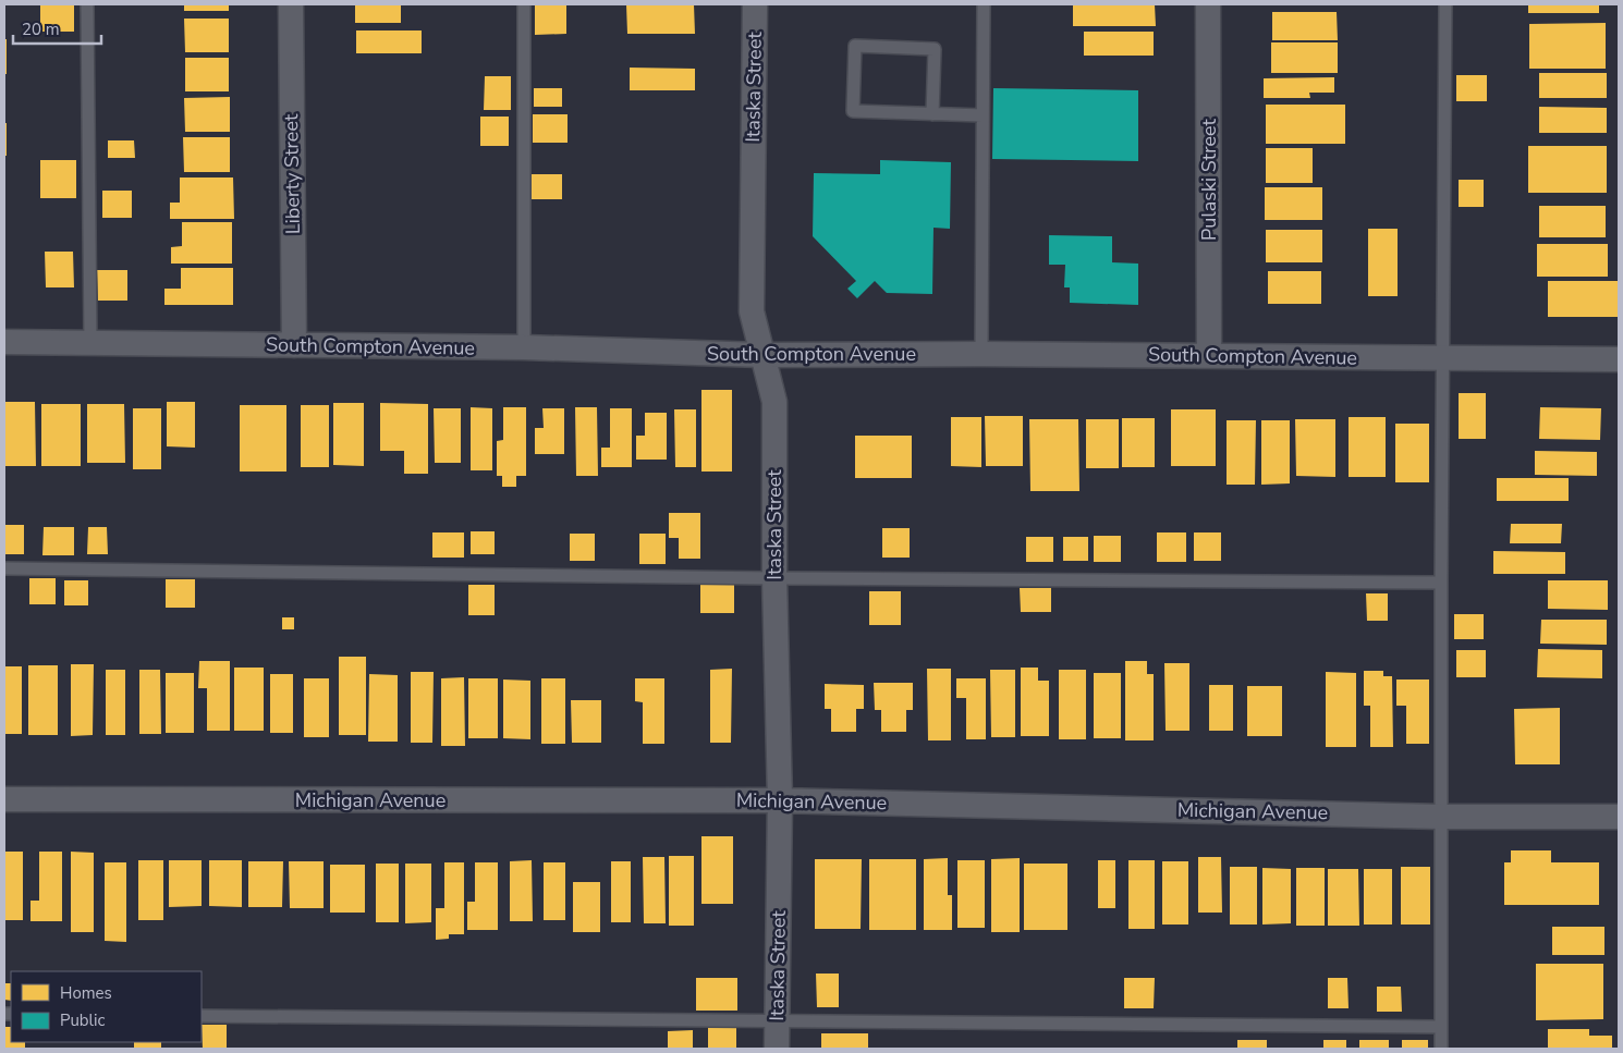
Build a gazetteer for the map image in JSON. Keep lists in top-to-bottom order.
{
  "streets": {
    "street": [
      "Itaska Street",
      "Liberty Street",
      "Pulaski Street",
      "South Compton Avenue",
      "Michigan Avenue"
    ]
  },
  "crossings": [
    ["Itaska Street", "South Compton Avenue"],
    ["Itaska Street", "Michigan Avenue"],
    ["Liberty Street", "South Compton Avenue"],
    ["Pulaski Street", "South Compton Avenue"]
  ],
  "legend": ["Homes", "Public"],
  "scale_bar": "20 m"
}
